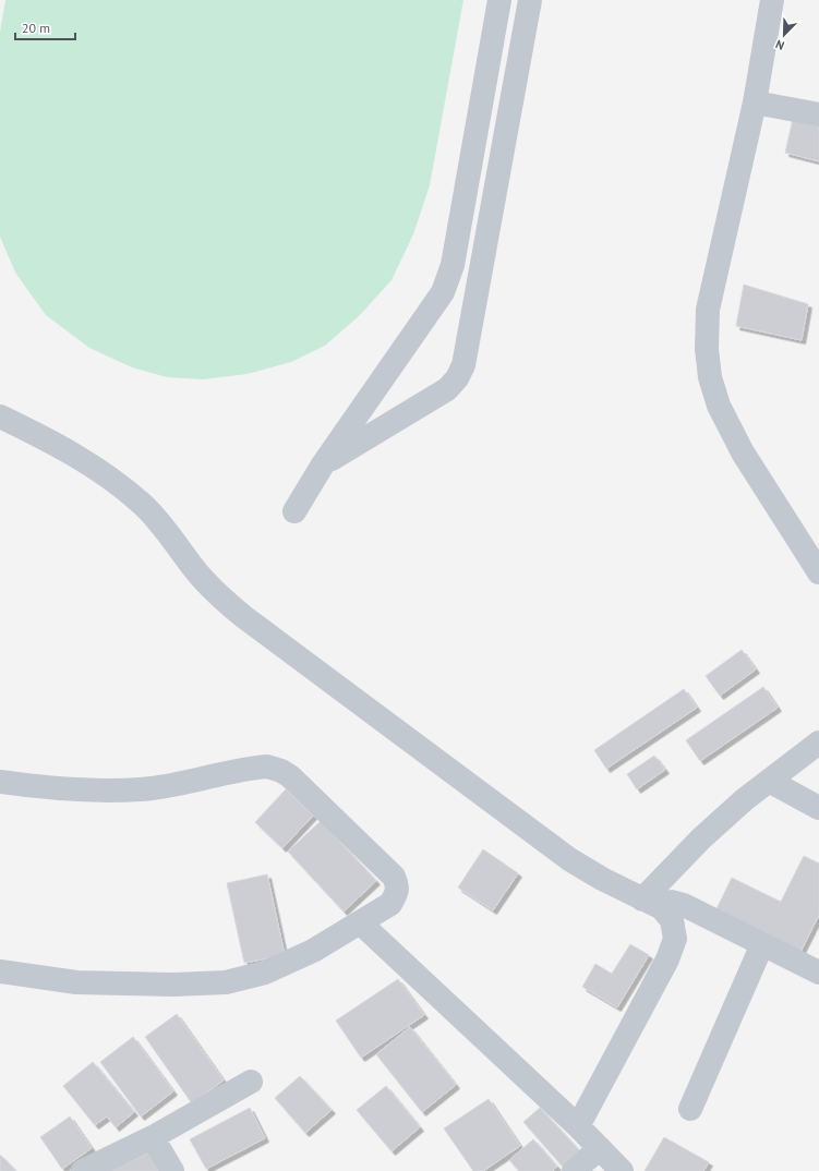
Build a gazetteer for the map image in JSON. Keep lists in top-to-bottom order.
{
  "scale_bar": "20 m",
  "north": "bottom left"
}
